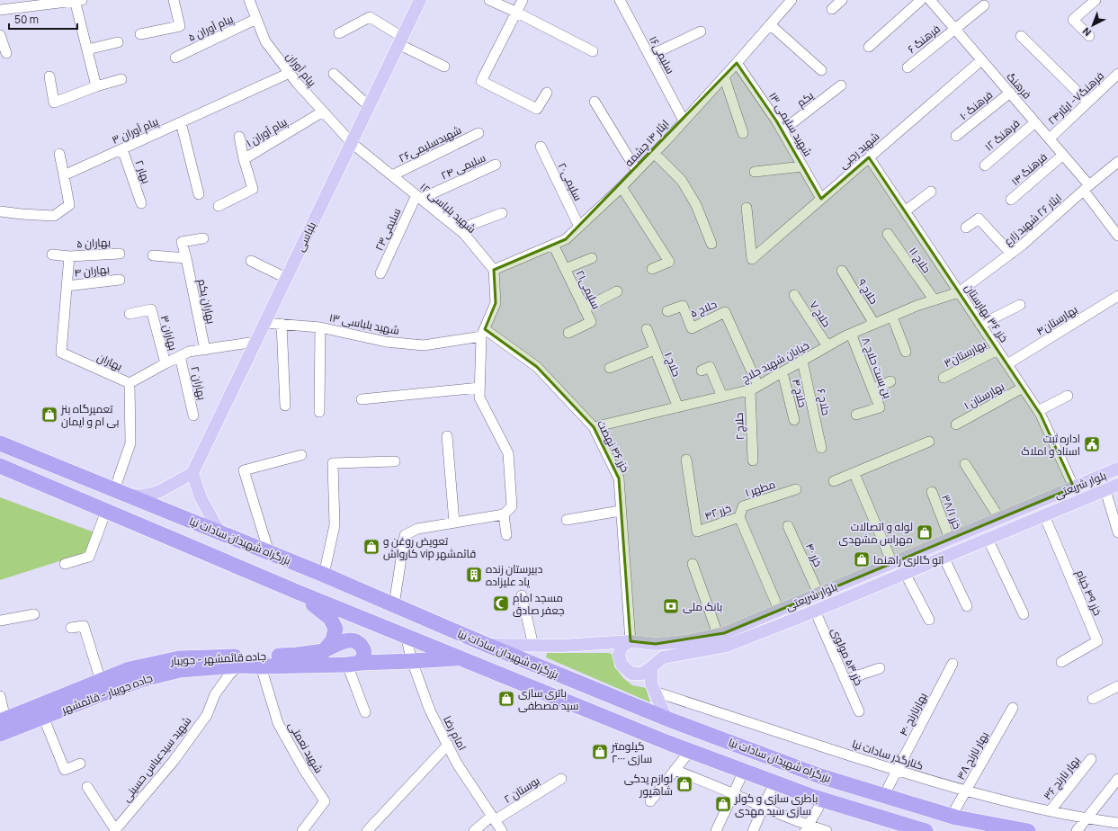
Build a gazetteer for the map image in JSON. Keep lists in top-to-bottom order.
{
  "streets": {
    "highway": ["بزرگراه شهیدان سادات نیا", "جاده قائمشهر - جویبار", "جاده جویبار - قائمشهر"],
    "main road": ["بلباسی", "بلوار شریعتی"],
    "street": [
      "پیام آوران ۵",
      "فرهنگ ۶",
      "سلیمی۱۶",
      "پیام آوران",
      "فرهنگ",
      "فرهنگ۷- ایثار۲۴",
      "یکم",
      "فرهنگ ۱۰",
      "شهید سلیمی ۱۳",
      "پیام آوران ۳",
      "پیام آوران ۱",
      "فرهنگ ۱۲",
      "ایثار ۱۴ چشمه",
      "شهیدسلیمی۲۶",
      "شهید رجبی",
      "سلیمی ۲۴",
      "فرهنگ ۱۴",
      "بهار ۲",
      "سلیمی۲۰",
      "شهید بلباسی ١٢",
      "ایثار ۲۶ شهید زارع",
      "سلیمی۲۳",
      "بهاران ۵",
      "حلاج ۱۱",
      "بهاران ۴",
      "سلیمی۲۱",
      "حلاج ۹",
      "بهاران یکم",
      "حلاج ۵",
      "خزر ۳۶ بهارستان",
      "حلاج ۷",
      "بهارستان۴",
      "شهید بلباسی ١٣",
      "بهاران ۳",
      "بهارستان۳",
      "بهاران",
      "خیابان شهید حلاج",
      "حلاج ۱",
      "بن بست حلاج ۸",
      "بهاران ۲",
      "حلاج ۴",
      "بهارستان ۱",
      "حلاج ۶",
      "حلاج ۲",
      "خزر ۴۶ نهضت",
      "مطهر ۱",
      "خزر ۴۲",
      "خزر ۳۸/۱",
      "خزر ۴۰",
      "خزر ۴۹ خیام",
      "خزر ۵۳ مولوی",
      "بهارنارنج ۴۰",
      "امام رضا",
      "شهید نعمتی",
      "کنارگذر سادات نیا",
      "بهار نارنج ۳۸",
      "شهید سیدعباس حسینی",
      "بهار نارنج ۳۶",
      "بوستان ۲"
    ]
  },
  "crossings": [
    ["پیام آوران ۵", "پیام آوران"],
    ["فرهنگ ۶", "فرهنگ"],
    ["سلیمی۱۶", "ایثار ۱۴ چشمه"],
    ["پیام آوران", "پیام آوران ۳"],
    ["پیام آوران", "پیام آوران ۱"],
    ["پیام آوران", "شهید بلباسی ١٢"],
    ["پیام آوران", "بلباسی"],
    ["فرهنگ", "فرهنگ۷- ایثار۲۴"],
    ["فرهنگ", "فرهنگ ۱۰"],
    ["فرهنگ", "فرهنگ ۱۲"],
    ["فرهنگ", "شهید رجبی"],
    ["فرهنگ", "فرهنگ ۱۴"],
    ["فرهنگ", "ایثار ۲۶ شهید زارع"],
    ["یکم", "شهید سلیمی ۱۳"],
    ["شهید سلیمی ۱۳", "ایثار ۱۴ چشمه"],
    ["شهید سلیمی ۱۳", "شهید رجبی"],
    ["پیام آوران ۳", "بهار ۲"],
    ["ایثار ۱۴ چشمه", "سلیمی۲۰"],
    ["ایثار ۱۴ چشمه", "شهید بلباسی ١٢"],
    ["ایثار ۱۴ چشمه", "سلیمی۲۱"],
    ["شهیدسلیمی۲۶", "شهید بلباسی ١٢"],
    ["شهید رجبی", "خزر ۳۶ بهارستان"],
    ["سلیمی ۲۴", "شهید بلباسی ١٢"],
    ["سلیمی ۲۴", "سلیمی۲۳"],
    ["شهید بلباسی ١٢", "سلیمی۲۳"],
    ["شهید بلباسی ١٢", "بلباسی"],
    ["ایثار ۲۶ شهید زارع", "خزر ۳۶ بهارستان"],
    ["ایثار ۲۶ شهید زارع", "خیابان شهید حلاج"],
    ["بلباسی", "شهید بلباسی ١٣"],
    ["بلباسی", "بهاران"],
    ["بهاران ۵", "بهاران"],
    ["حلاج ۱۱", "خیابان شهید حلاج"],
    ["بهاران ۴", "بهاران"],
    ["حلاج ۹", "خیابان شهید حلاج"],
    ["بهاران یکم", "بهاران"],
    ["حلاج ۵", "خیابان شهید حلاج"],
    ["حلاج ۵", "حلاج ۲"],
    ["خزر ۳۶ بهارستان", "بهارستان۴"],
    ["خزر ۳۶ بهارستان", "بهارستان۳"],
    ["خزر ۳۶ بهارستان", "خیابان شهید حلاج"],
    ["خزر ۳۶ بهارستان", "بهارستان ۱"],
    ["خزر ۳۶ بهارستان", "بلوار شریعتی"],
    ["حلاج ۷", "خیابان شهید حلاج"],
    ["شهید بلباسی ١٣", "خزر ۴۶ نهضت"],
    ["بهاران ۳", "بهاران"],
    ["بهاران", "بهاران ۲"],
    ["خیابان شهید حلاج", "حلاج ۱"],
    ["خیابان شهید حلاج", "بن بست حلاج ۸"],
    ["خیابان شهید حلاج", "حلاج ۴"],
    ["خیابان شهید حلاج", "حلاج ۶"],
    ["خیابان شهید حلاج", "حلاج ۲"],
    ["خیابان شهید حلاج", "خزر ۴۶ نهضت"],
    ["خزر ۴۶ نهضت", "بلوار شریعتی"],
    ["بلوار شریعتی", "خزر ۴۲"],
    ["بلوار شریعتی", "خزر ۳۸/۱"],
    ["بلوار شریعتی", "بزرگراه شهیدان سادات نیا"],
    ["بلوار شریعتی", "خزر ۴۰"],
    ["بلوار شریعتی", "خزر ۴۹ خیام"],
    ["بلوار شریعتی", "خزر ۵۳ مولوی"],
    ["مطهر ۱", "خزر ۴۲"],
    ["بزرگراه شهیدان سادات نیا", "جاده جویبار - قائمشهر"],
    ["بزرگراه شهیدان سادات نیا", "بهارنارنج ۴۰"],
    ["بزرگراه شهیدان سادات نیا", "امام رضا"],
    ["بزرگراه شهیدان سادات نیا", "بهار نارنج ۳۸"],
    ["جاده قائمشهر - جویبار", "جاده جویبار - قائمشهر"],
    ["جاده جویبار - قائمشهر", "امام رضا"],
    ["جاده جویبار - قائمشهر", "شهید نعمتی"],
    ["جاده جویبار - قائمشهر", "شهید سیدعباس حسینی"],
    ["بهارنارنج ۴۰", "کنارگذر سادات نیا"],
    ["امام رضا", "بوستان ۲"],
    ["کنارگذر سادات نیا", "بهار نارنج ۳۸"],
    ["کنارگذر سادات نیا", "بهار نارنج ۳۶"]
  ],
  "places": {
    "shop": [
      "تعمیرگاه بنز بی ام و ایمان",
      "لوله و اتصالات مهراس مشهدی",
      "تعویض روغن و کارواش vip قائمشهر",
      "اتو گالری راهنما",
      "باتری سازی سید مصطفی",
      "کیلومتر سازی ۲۰۰۰",
      "لوازم یدکی شاهپور",
      "باطری سازی و کولر سازی سید مهدی"
    ],
    "public building": ["اداره ثبت اسناد و املاک"],
    "building": ["دبیرستان زنده یاد علیزاده"],
    "mosque": ["مسجد امام جعفر صادق"],
    "bank": ["بانک ملی"]
  },
  "scale_bar": "50 m",
  "north": "bottom left"
}
